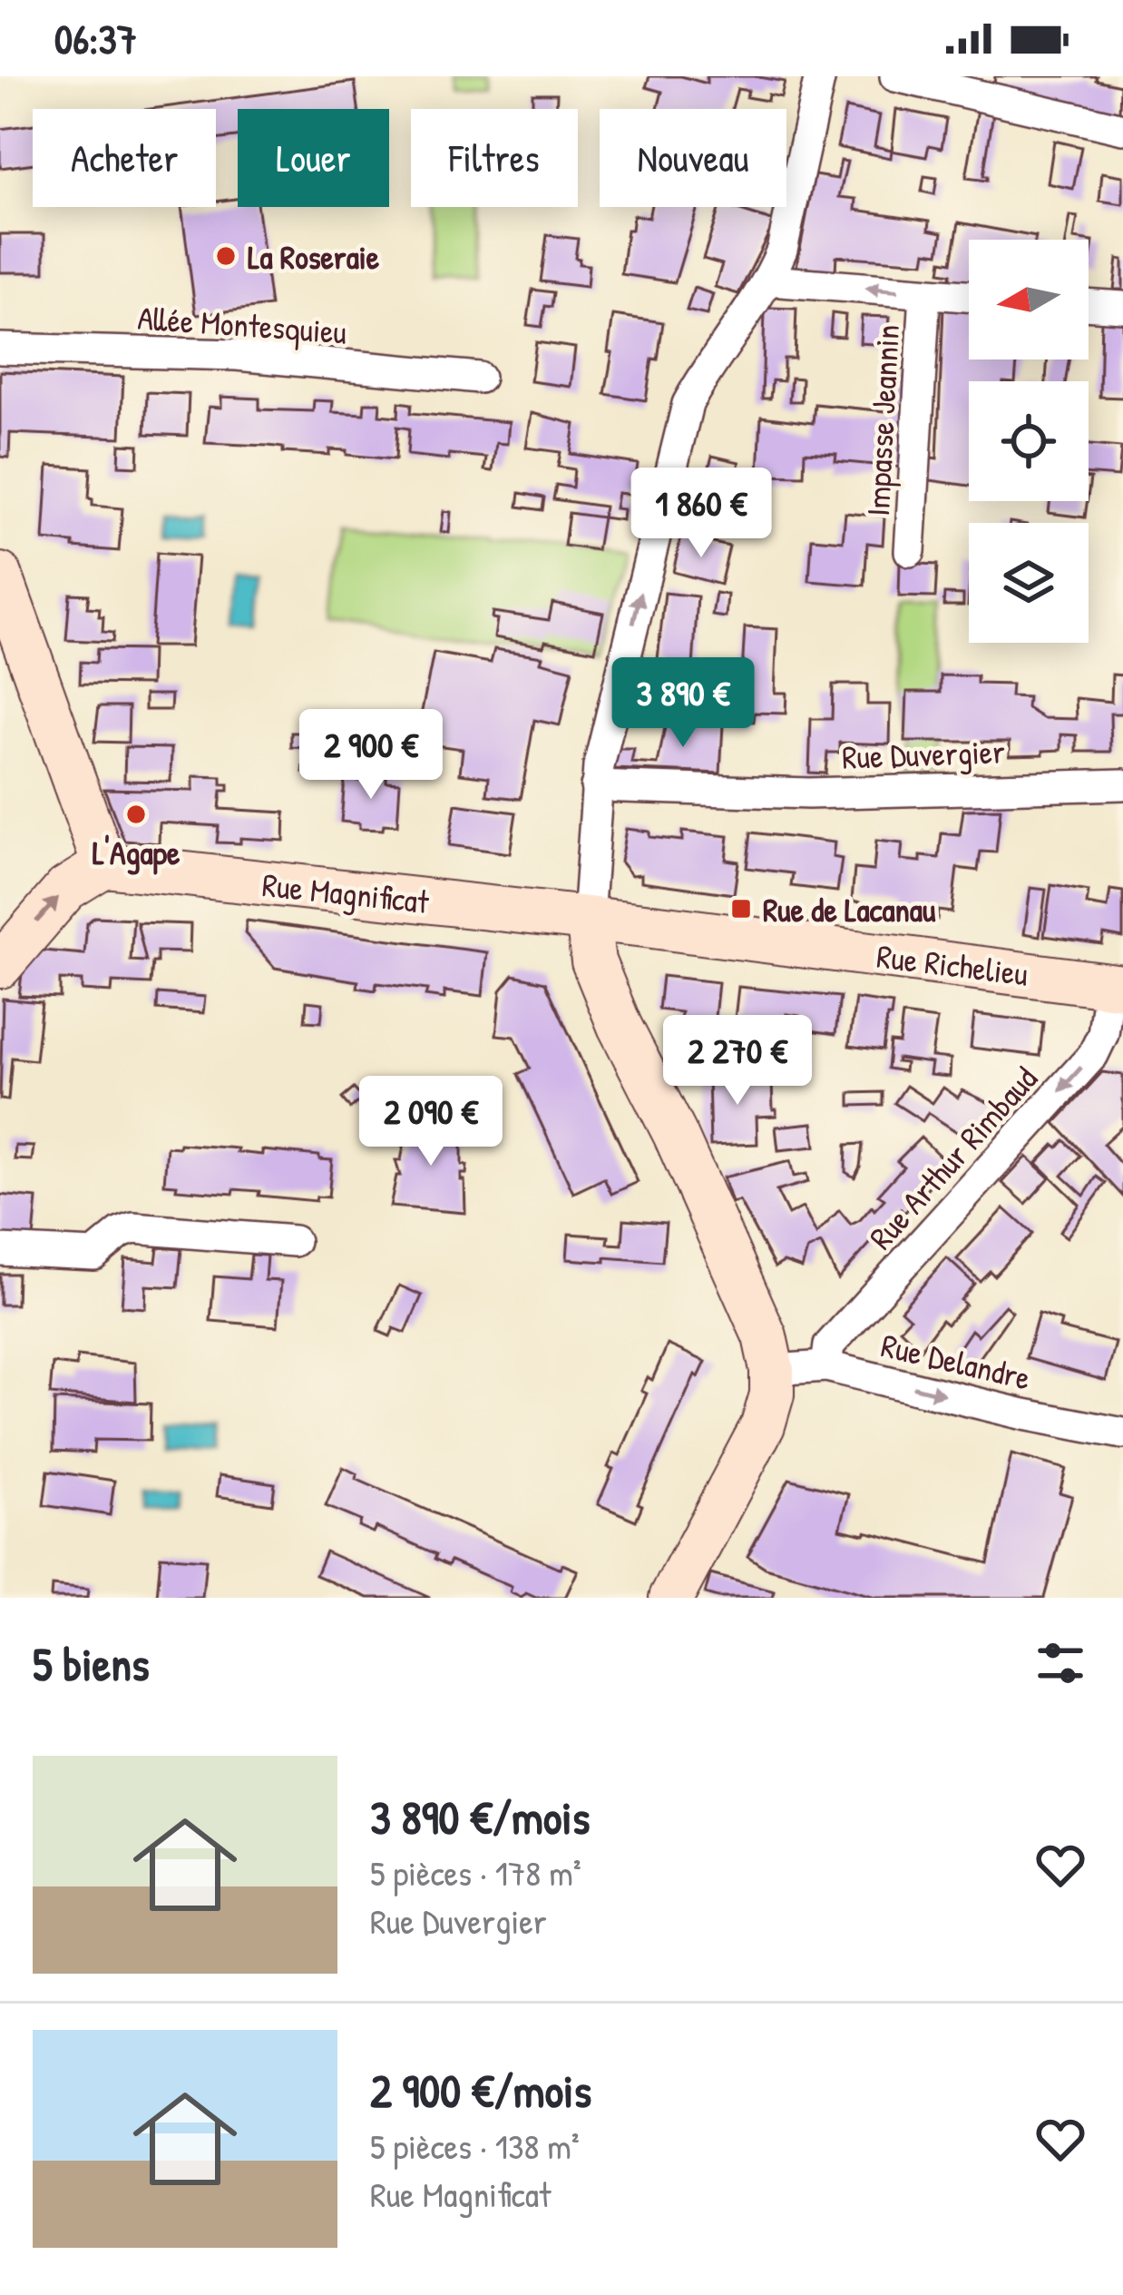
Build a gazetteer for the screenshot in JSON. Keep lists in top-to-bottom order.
{
  "streets": {
    "street": [
      "Allée Montesquieu",
      "Impasse Jeannin",
      "Rue Duvergier",
      "Rue Magnificat",
      "Rue Richelieu",
      "Rue Arthur Rimbaud",
      "Rue Delandre"
    ]
  },
  "crossings": [
    ["Rue Magnificat", "Rue Richelieu"],
    ["Rue Richelieu", "Rue Arthur Rimbaud"],
    ["Rue Arthur Rimbaud", "Rue Delandre"]
  ],
  "one_way": ["Rue Arthur Rimbaud", "Rue Delandre"],
  "places": {
    "other": ["La Roseraie", "L'Agape"],
    "transit": ["Rue de Lacanau"]
  },
  "north": "left",
  "page": {
    "status": "06:37",
    "chip": [
      "Acheter",
      "Louer",
      "Filtres",
      "Nouveau"
    ],
    "price": [
      "1 860 €",
      "3 890 €",
      "2 900 €",
      "2 270 €",
      "2 090 €"
    ],
    "heading": "5 biens",
    "list": [
      {
        "name": "3 890 €/mois",
        "note": "5 pièces · 178 m² · Rue Duvergier"
      },
      {
        "name": "2 900 €/mois",
        "note": "5 pièces · 138 m² · Rue Magnificat"
      }
    ]
  }
}
